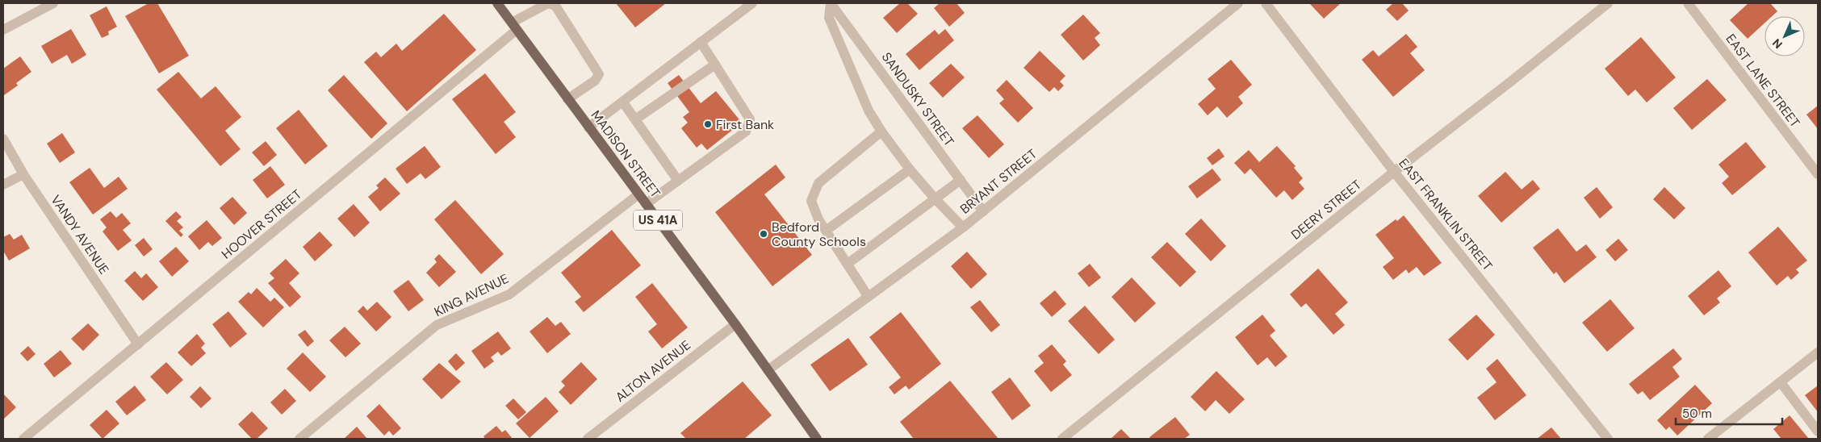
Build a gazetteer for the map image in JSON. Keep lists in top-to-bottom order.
{
  "streets": {
    "main road": ["MADISON STREET", "US 41A"],
    "street": [
      "EAST LANE STREET",
      "SANDUSKY STREET",
      "BRYANT STREET",
      "DEERY STREET",
      "EAST FRANKLIN STREET",
      "HOOVER STREET",
      "VANDY AVENUE",
      "KING AVENUE",
      "ALTON AVENUE"
    ]
  },
  "crossings": [
    ["SANDUSKY STREET", "BRYANT STREET"],
    ["MADISON STREET", "BRYANT STREET"],
    ["MADISON STREET", "HOOVER STREET"],
    ["MADISON STREET", "KING AVENUE"],
    ["MADISON STREET", "ALTON AVENUE"],
    ["DEERY STREET", "EAST FRANKLIN STREET"],
    ["HOOVER STREET", "VANDY AVENUE"]
  ],
  "places": ["First Bank", "Bedford County Schools"],
  "scale_bar": "50 m",
  "north": "bottom left"
}
